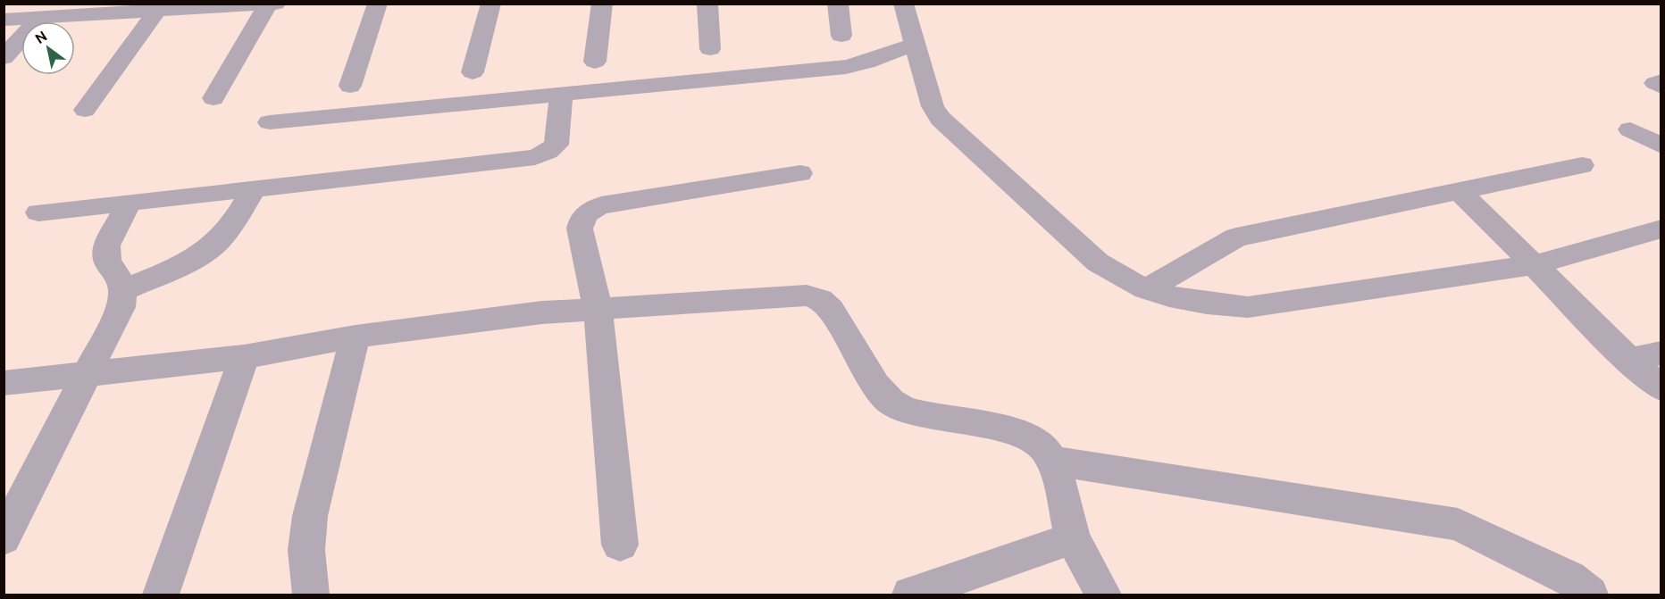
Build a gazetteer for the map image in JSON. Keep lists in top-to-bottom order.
{
  "north": "top left"
}
